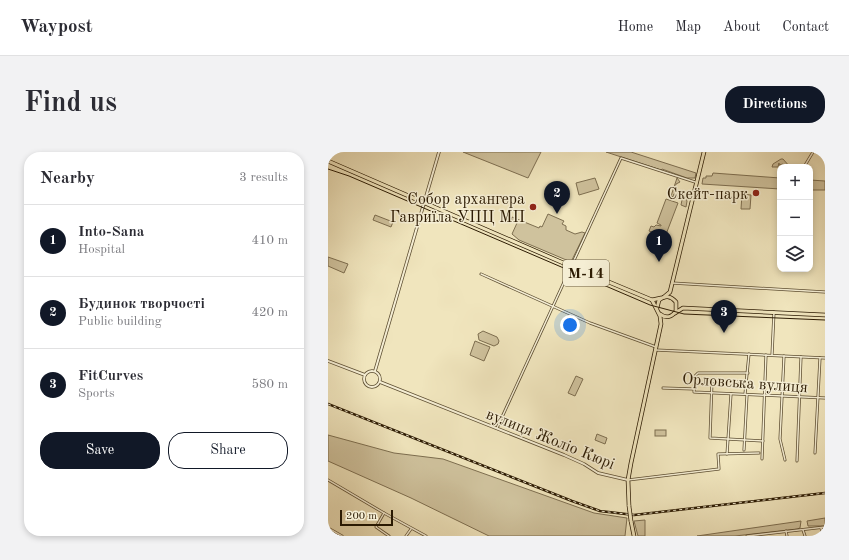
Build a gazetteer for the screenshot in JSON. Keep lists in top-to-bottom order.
{
  "streets": {
    "main road": ["М-14"],
    "street": ["Орловська вулиця", "вулиця Жоліо Кюрі"]
  },
  "places": ["Скейт-парк", "Собор архангера Гавриїла УПЦ МП"],
  "scale_bar": "200 m",
  "page": {
    "header": "Waypost",
    "nav": [
      "Home",
      "Map",
      "About",
      "Contact"
    ],
    "buttons": [
      "Directions",
      ["Save", "Share"]
    ],
    "title": "Find us",
    "heading": ["Nearby", "3 results"],
    "map_buttons": ["+", "−"],
    "pins": ["2", "1", "3"],
    "list": [
      {
        "mark": "1",
        "name": "Into-Sana",
        "note": "Hospital",
        "value": "410 m"
      },
      {
        "mark": "2",
        "name": "Будинок творчості",
        "note": "Public building",
        "value": "420 m"
      },
      {
        "mark": "3",
        "name": "FitCurves",
        "note": "Sports",
        "value": "580 m"
      }
    ],
    "scale": "200 m"
  }
}
